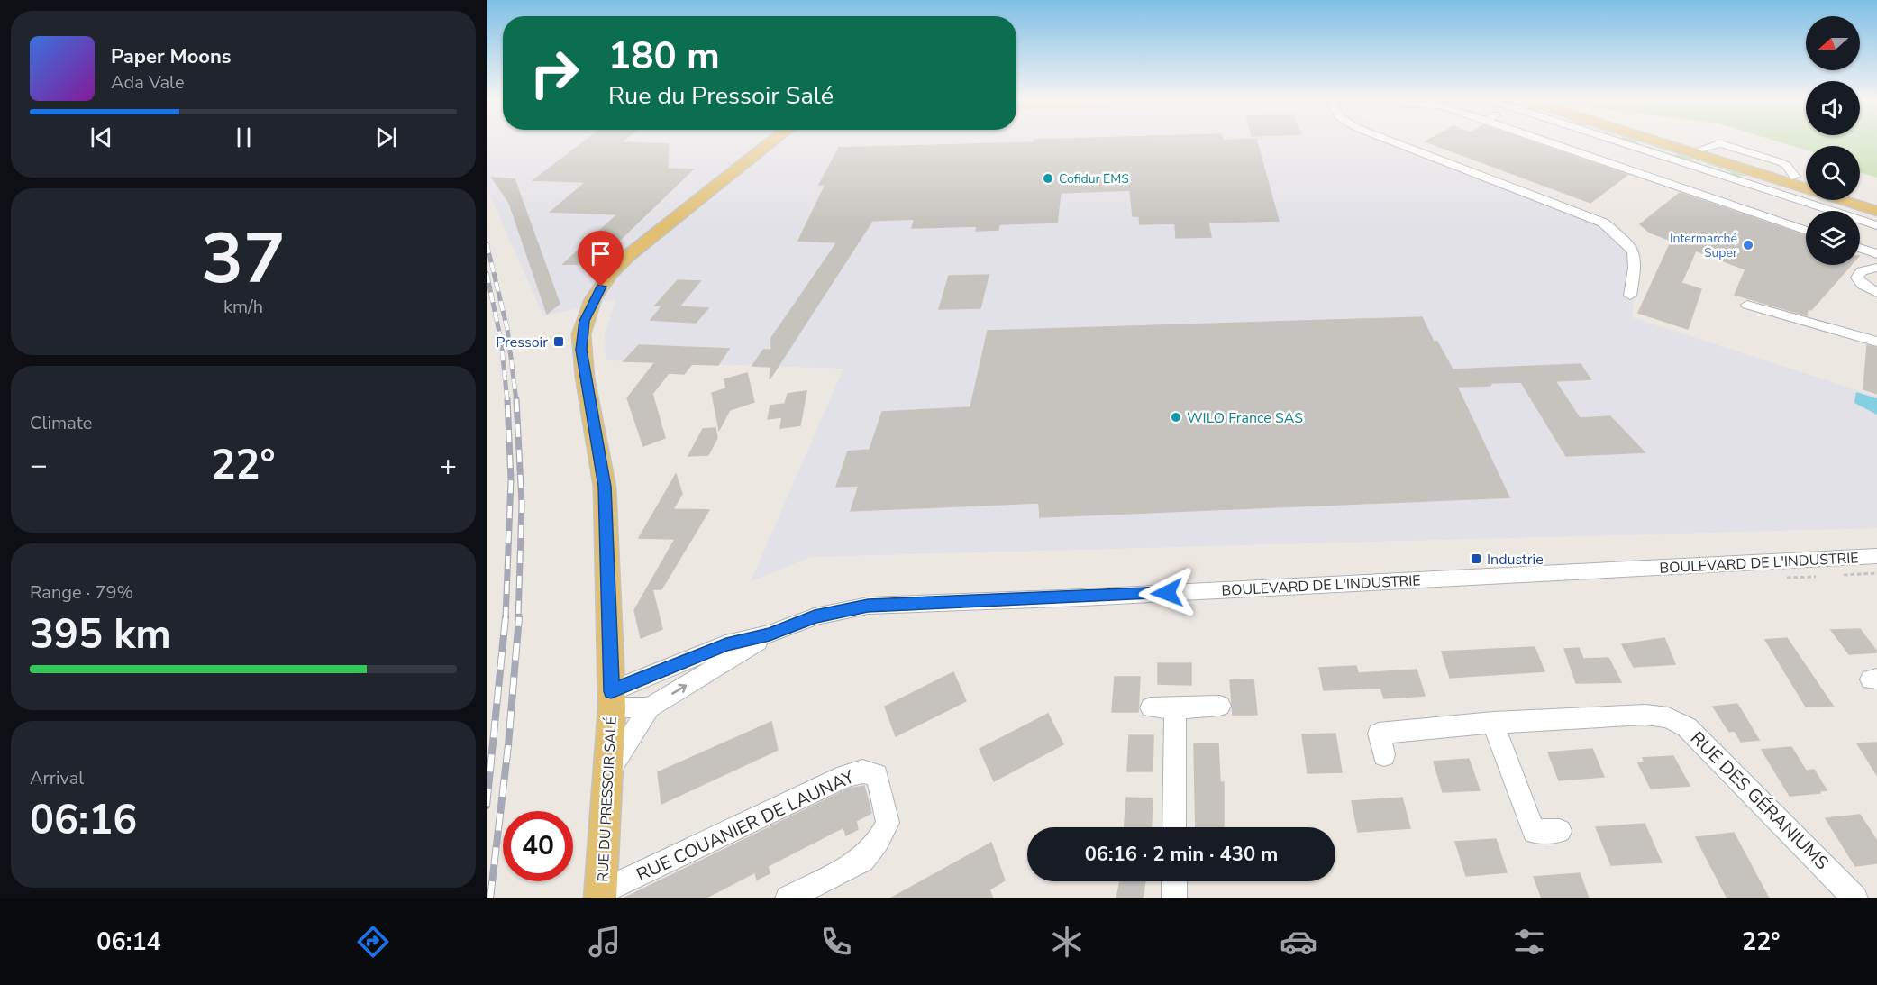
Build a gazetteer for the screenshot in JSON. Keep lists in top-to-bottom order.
{
  "streets": {
    "main road": ["RUE DU PRESSOIR SALÉ"],
    "street": ["BOULEVARD DE L'INDUSTRIE", "RUE DES GÉRANIUMS", "RUE COUANIER DE LAUNAY"]
  },
  "crossings": [
    ["BOULEVARD DE L'INDUSTRIE", "RUE DU PRESSOIR SALÉ"],
    ["RUE DU PRESSOIR SALÉ", "RUE COUANIER DE LAUNAY"]
  ],
  "places": {
    "other": ["Cofidur EMS", "Intermarché Super", "WILO France SAS"],
    "transit": ["Pressoir", "Industrie"]
  },
  "north": "left",
  "page": {
    "turn": ["180 m", "Rue du Pressoir Salé"],
    "song": ["Paper Moons", "Ada Vale"],
    "tile": [
      ["37", "km/h"],
      "Climate",
      ["Range · 79%", "395 km"],
      ["Arrival", "06:16"]
    ],
    "heat": ["−", "22°", "+"],
    "limit": "40",
    "trip": "06:16 · 2 min · 430 m",
    "tabs": ["06:14", "22°"]
  }
}
